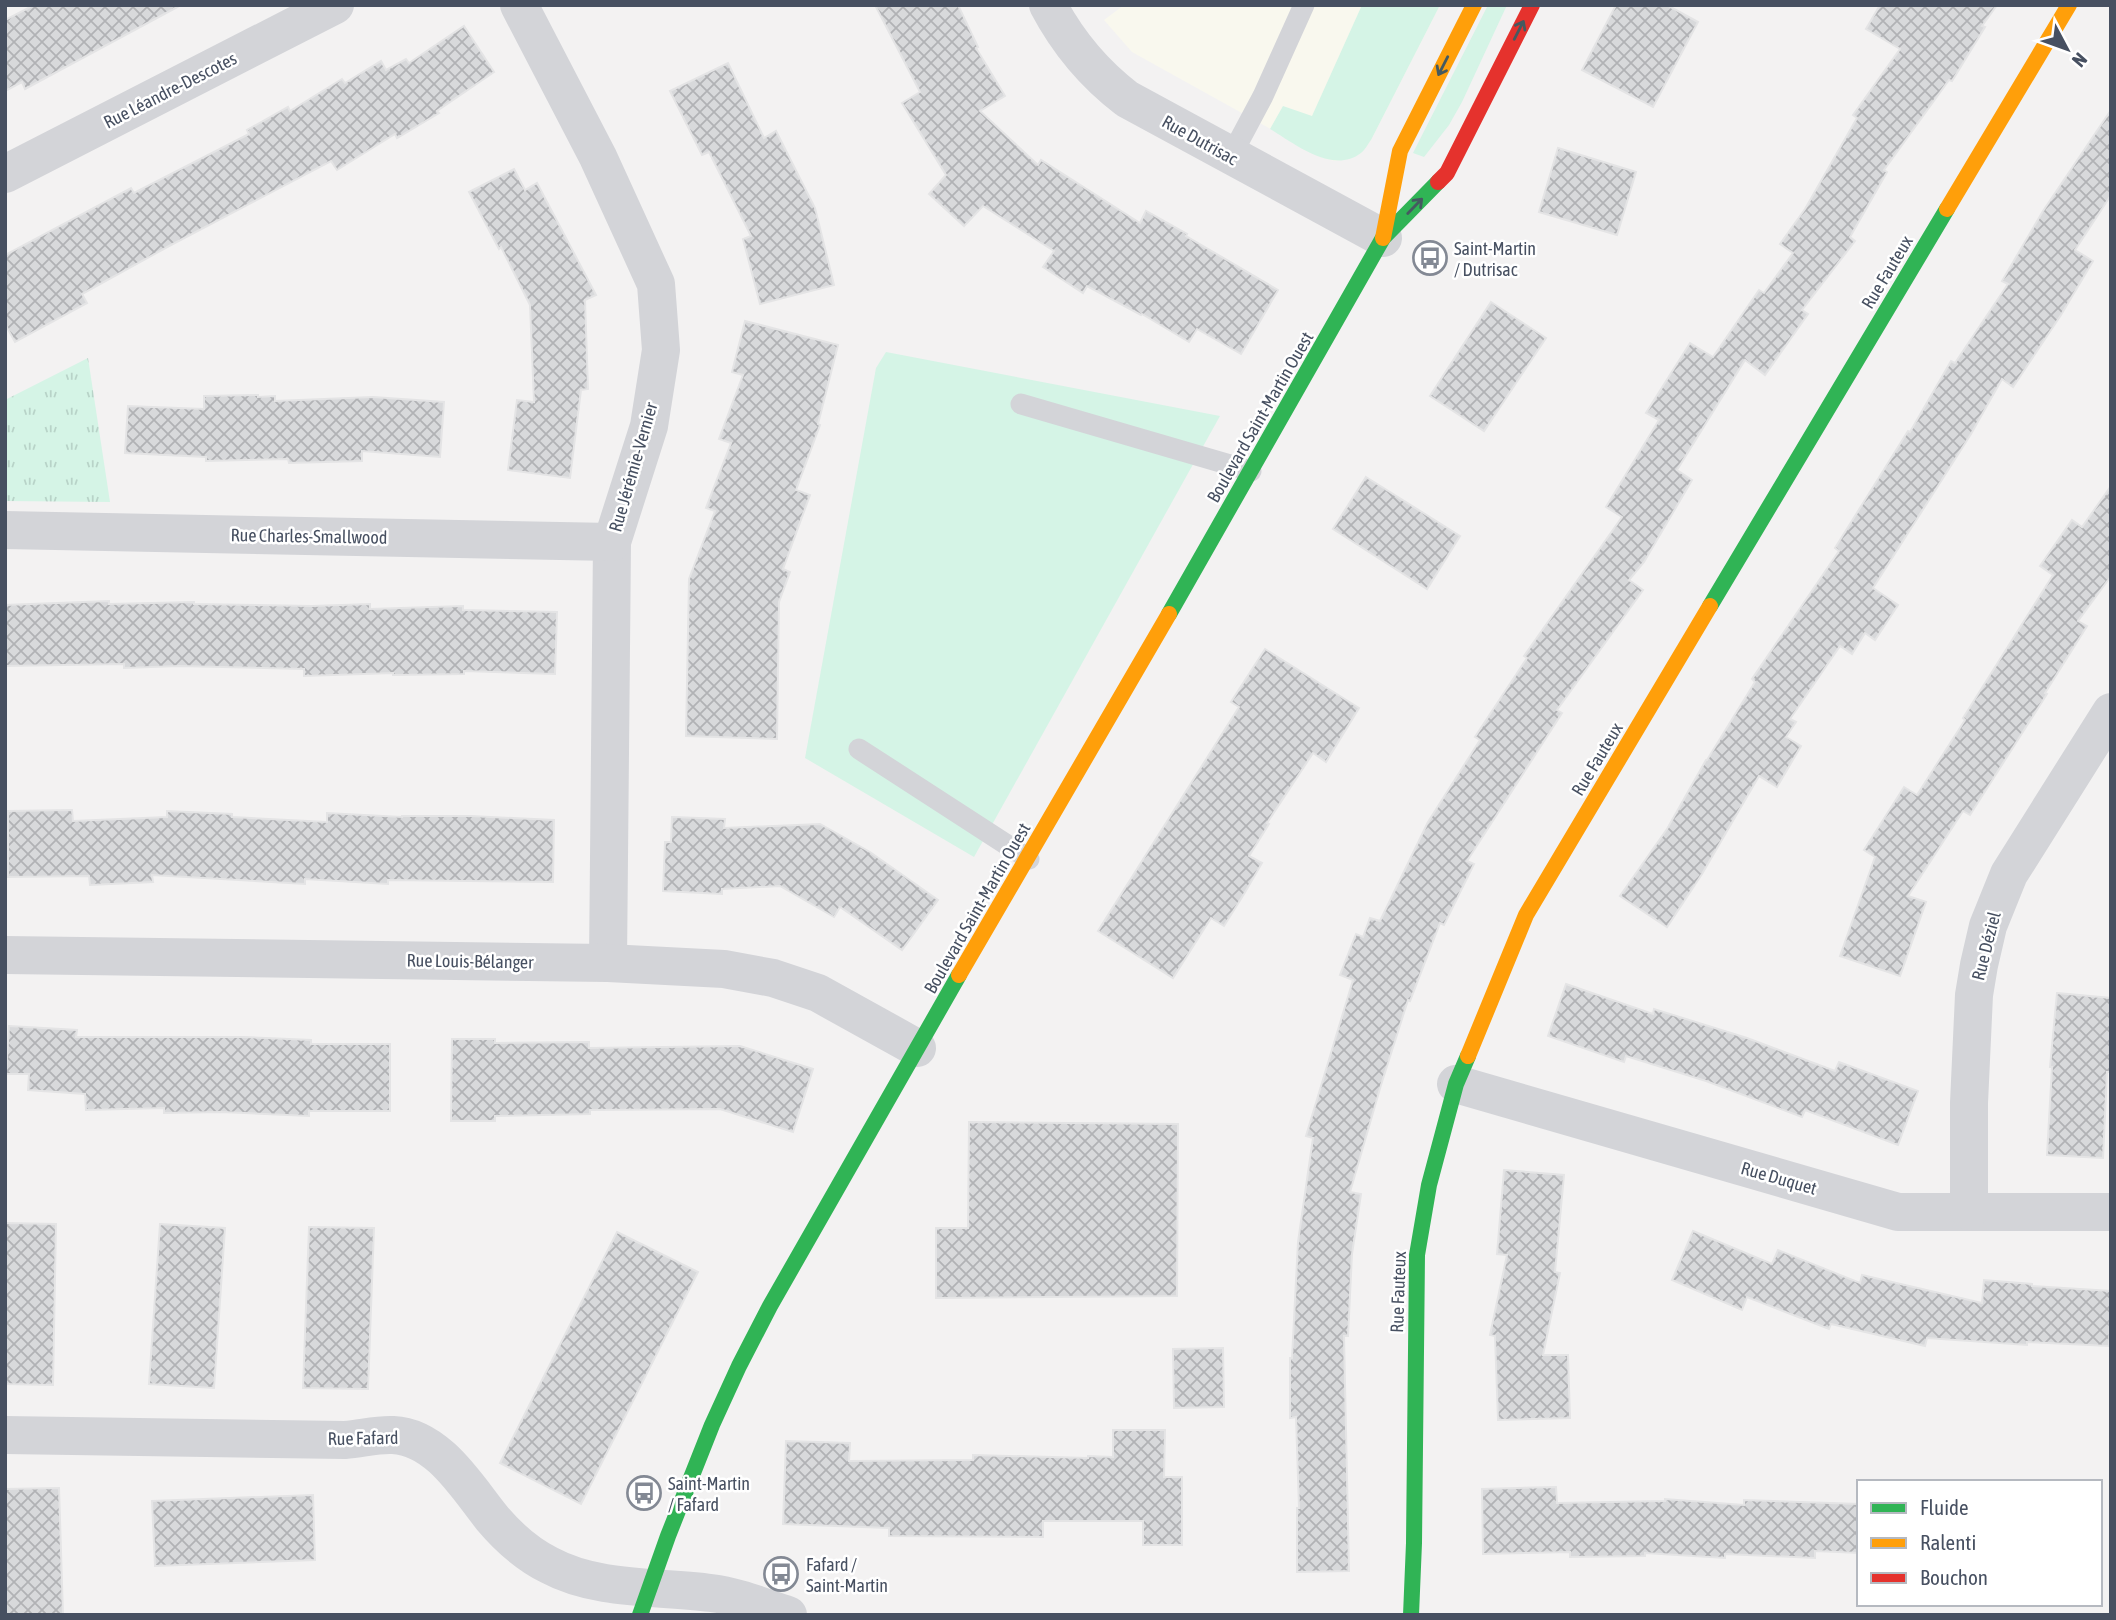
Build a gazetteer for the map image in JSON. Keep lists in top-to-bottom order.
{
  "streets": {
    "main road": ["Rue Fauteux", "Boulevard Saint-Martin Ouest"],
    "street": [
      "Rue Léandre-Descotes",
      "Rue Dutrisac",
      "Rue Jérémie-Vernier",
      "Rue Charles-Smallwood",
      "Rue Déziel",
      "Rue Louis-Bélanger",
      "Rue Duquet",
      "Rue Fafard"
    ]
  },
  "crossings": [
    ["Rue Dutrisac", "Boulevard Saint-Martin Ouest"],
    ["Rue Fauteux", "Rue Duquet"],
    ["Boulevard Saint-Martin Ouest", "Rue Louis-Bélanger"],
    ["Boulevard Saint-Martin Ouest", "Rue Fafard"],
    ["Rue Jérémie-Vernier", "Rue Charles-Smallwood"],
    ["Rue Jérémie-Vernier", "Rue Louis-Bélanger"],
    ["Rue Déziel", "Rue Duquet"]
  ],
  "places": {
    "bus stop": ["Saint-Martin / Dutrisac", "Saint-Martin / Fafard", "Fafard / Saint-Martin"]
  },
  "legend": ["Fluide", "Ralenti", "Bouchon"],
  "north": "bottom right"
}
